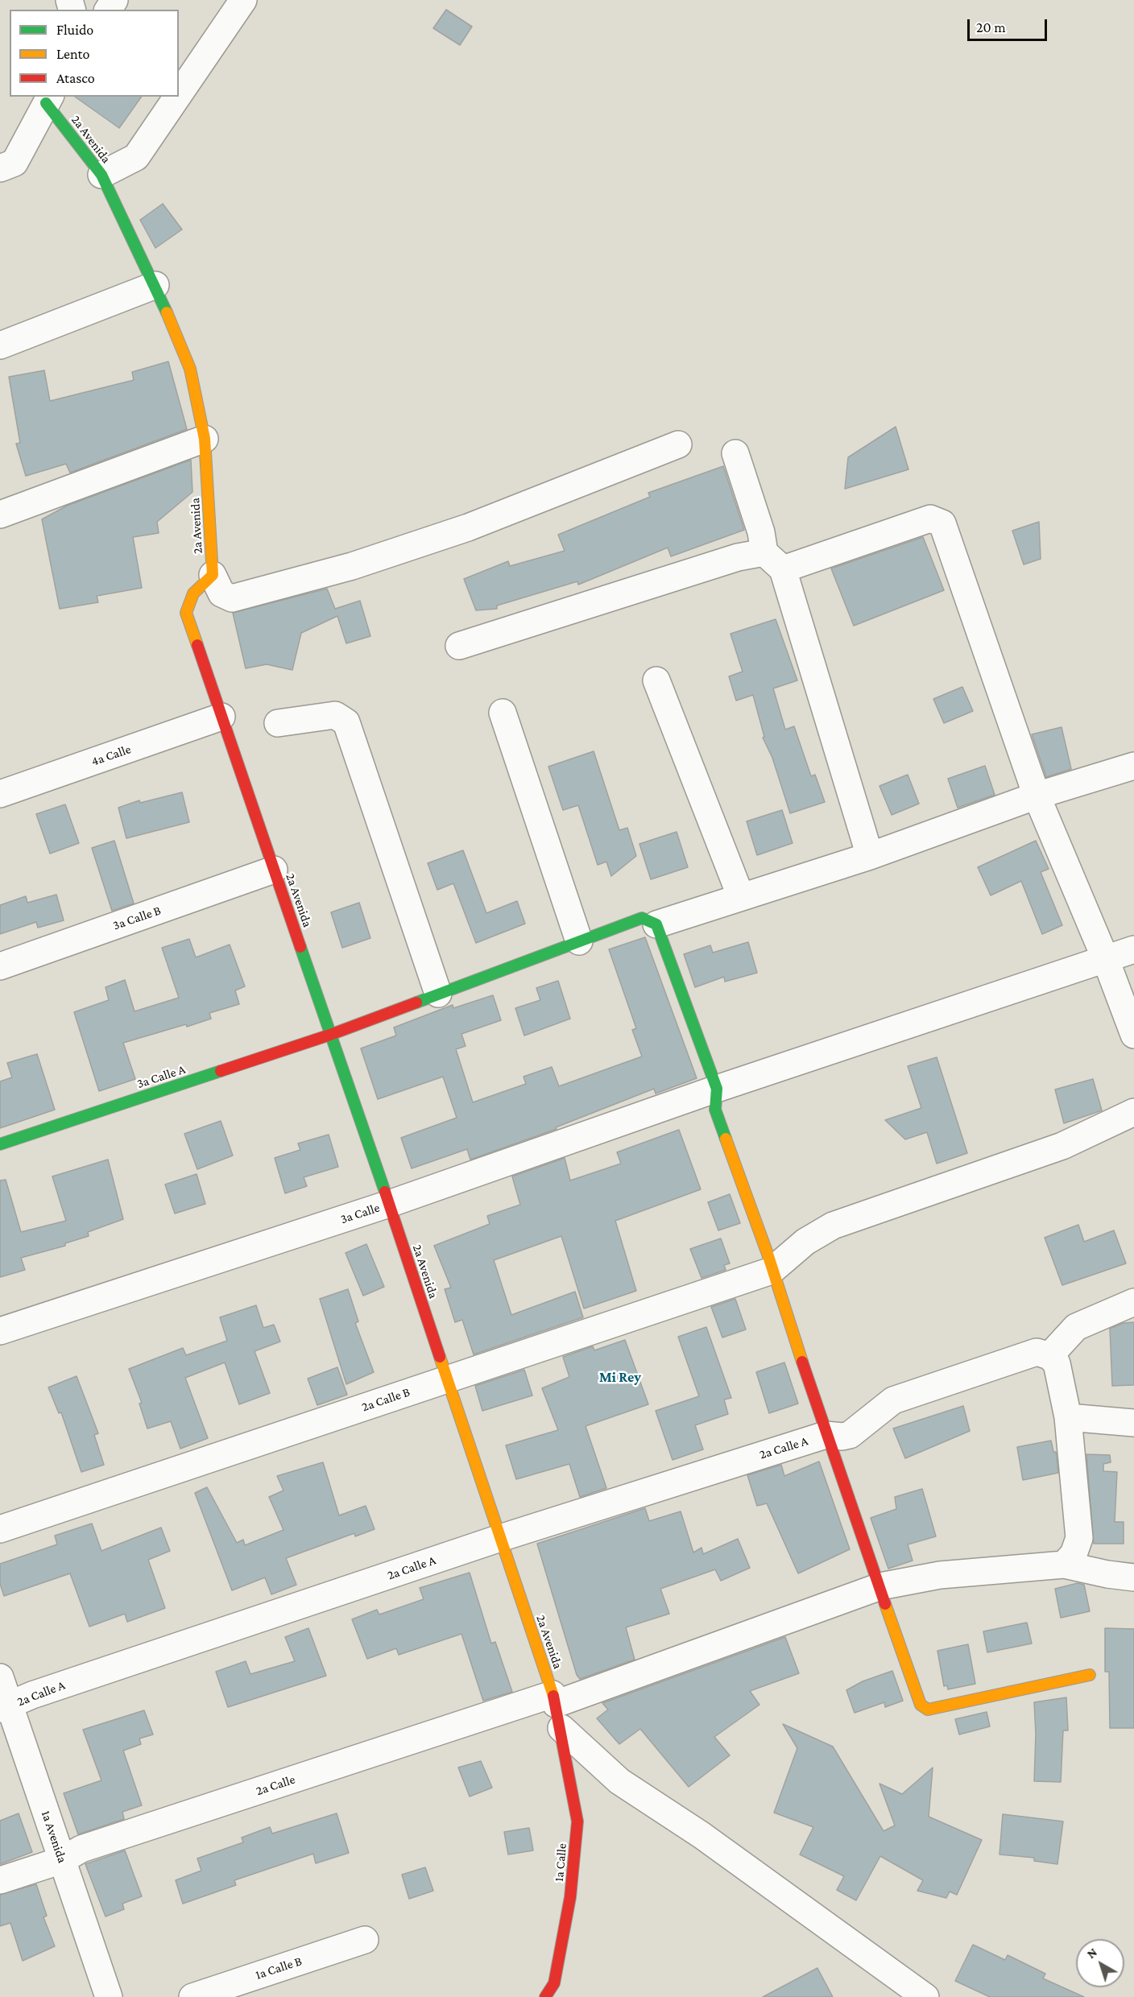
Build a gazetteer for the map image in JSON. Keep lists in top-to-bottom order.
{
  "streets": {
    "street": [
      "2a Avenida",
      "4a Calle",
      "3a Calle B",
      "3a Calle A",
      "3a Calle",
      "2a Calle B",
      "2a Calle A",
      "2a Calle",
      "1a Avenida",
      "1a Calle",
      "1a Calle B"
    ]
  },
  "crossings": [
    ["2a Avenida", "4a Calle"],
    ["2a Avenida", "3a Calle B"],
    ["2a Avenida", "3a Calle A"],
    ["2a Avenida", "3a Calle"],
    ["2a Avenida", "2a Calle B"],
    ["2a Avenida", "2a Calle A"],
    ["2a Avenida", "2a Calle"],
    ["2a Avenida", "1a Calle"],
    ["2a Calle A", "1a Avenida"],
    ["2a Calle", "1a Avenida"],
    ["2a Calle", "1a Calle"]
  ],
  "districts": ["Mi Rey"],
  "legend": ["Fluido", "Lento", "Atasco"],
  "scale_bar": "20 m",
  "north": "top left"
}
